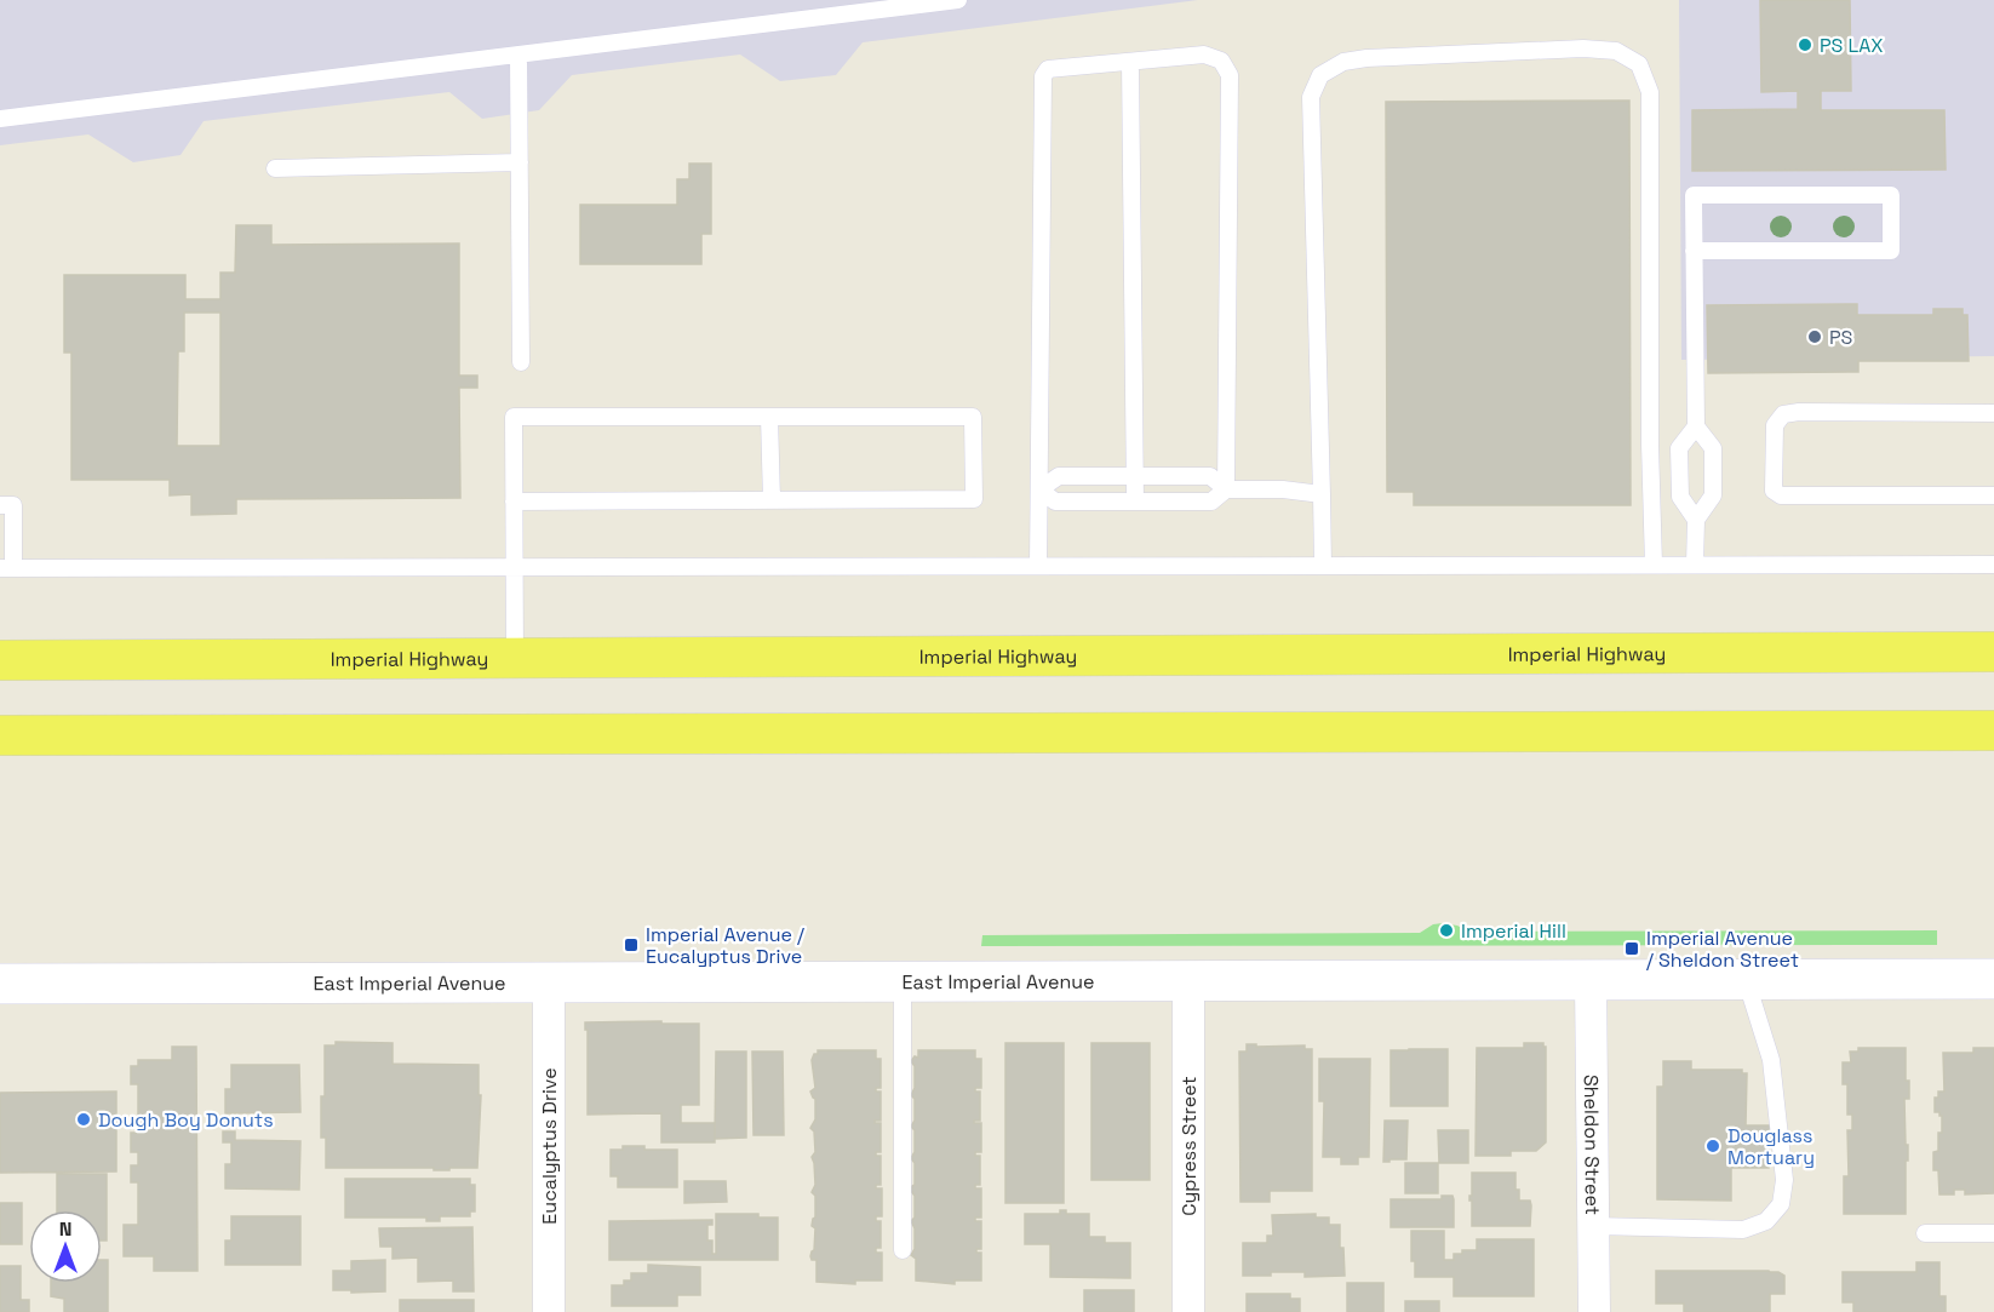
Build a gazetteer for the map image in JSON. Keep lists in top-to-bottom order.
{
  "streets": {
    "main road": ["Imperial Highway"],
    "street": [
      "East Imperial Avenue",
      "Eucalyptus Drive",
      "Cypress Street",
      "Sheldon Street"
    ]
  },
  "crossings": [
    ["East Imperial Avenue", "Eucalyptus Drive"],
    ["East Imperial Avenue", "Cypress Street"],
    ["East Imperial Avenue", "Sheldon Street"]
  ],
  "places": {
    "other": [
      "PS LAX",
      "PS",
      "Imperial Hill",
      "Dough Boy Donuts",
      "Douglass Mortuary"
    ],
    "transit": ["Imperial Avenue / Eucalyptus Drive", "Imperial Avenue / Sheldon Street"]
  },
  "north": "top"
}
